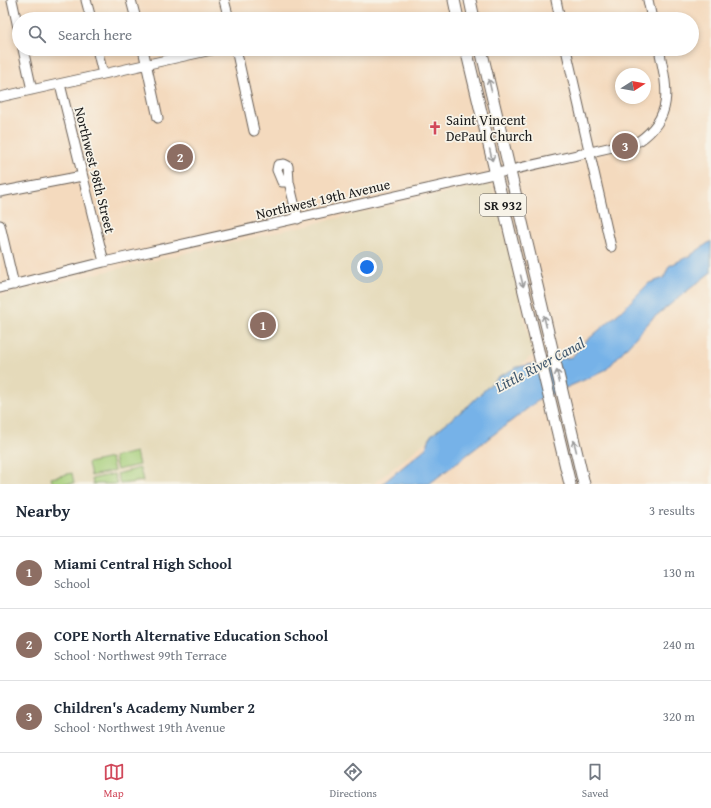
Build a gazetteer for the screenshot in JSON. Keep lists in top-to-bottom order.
{
  "streets": {
    "main road": ["SR 932"],
    "street": ["Northwest 98th Street", "Northwest 19th Avenue"]
  },
  "crossings": [
    ["Northwest 98th Street", "Northwest 19th Avenue"],
    ["Northwest 19th Avenue", "SR 932"]
  ],
  "water": ["Little River Canal"],
  "places": {
    "church": ["Saint Vincent DePaul Church"]
  },
  "north": "right",
  "page": {
    "search": "Search here",
    "pins": ["3", "2", "1"],
    "heading": ["Nearby", "3 results"],
    "list": [
      {
        "mark": "1",
        "name": "Miami Central High School",
        "note": "School",
        "value": "130 m"
      },
      {
        "mark": "2",
        "name": "COPE North Alternative Education School",
        "note": "School · Northwest 99th Terrace",
        "value": "240 m"
      },
      {
        "mark": "3",
        "name": "Children's Academy Number 2",
        "note": "School · Northwest 19th Avenue",
        "value": "320 m"
      }
    ],
    "nav": ["Map", "Directions", "Saved"]
  }
}
